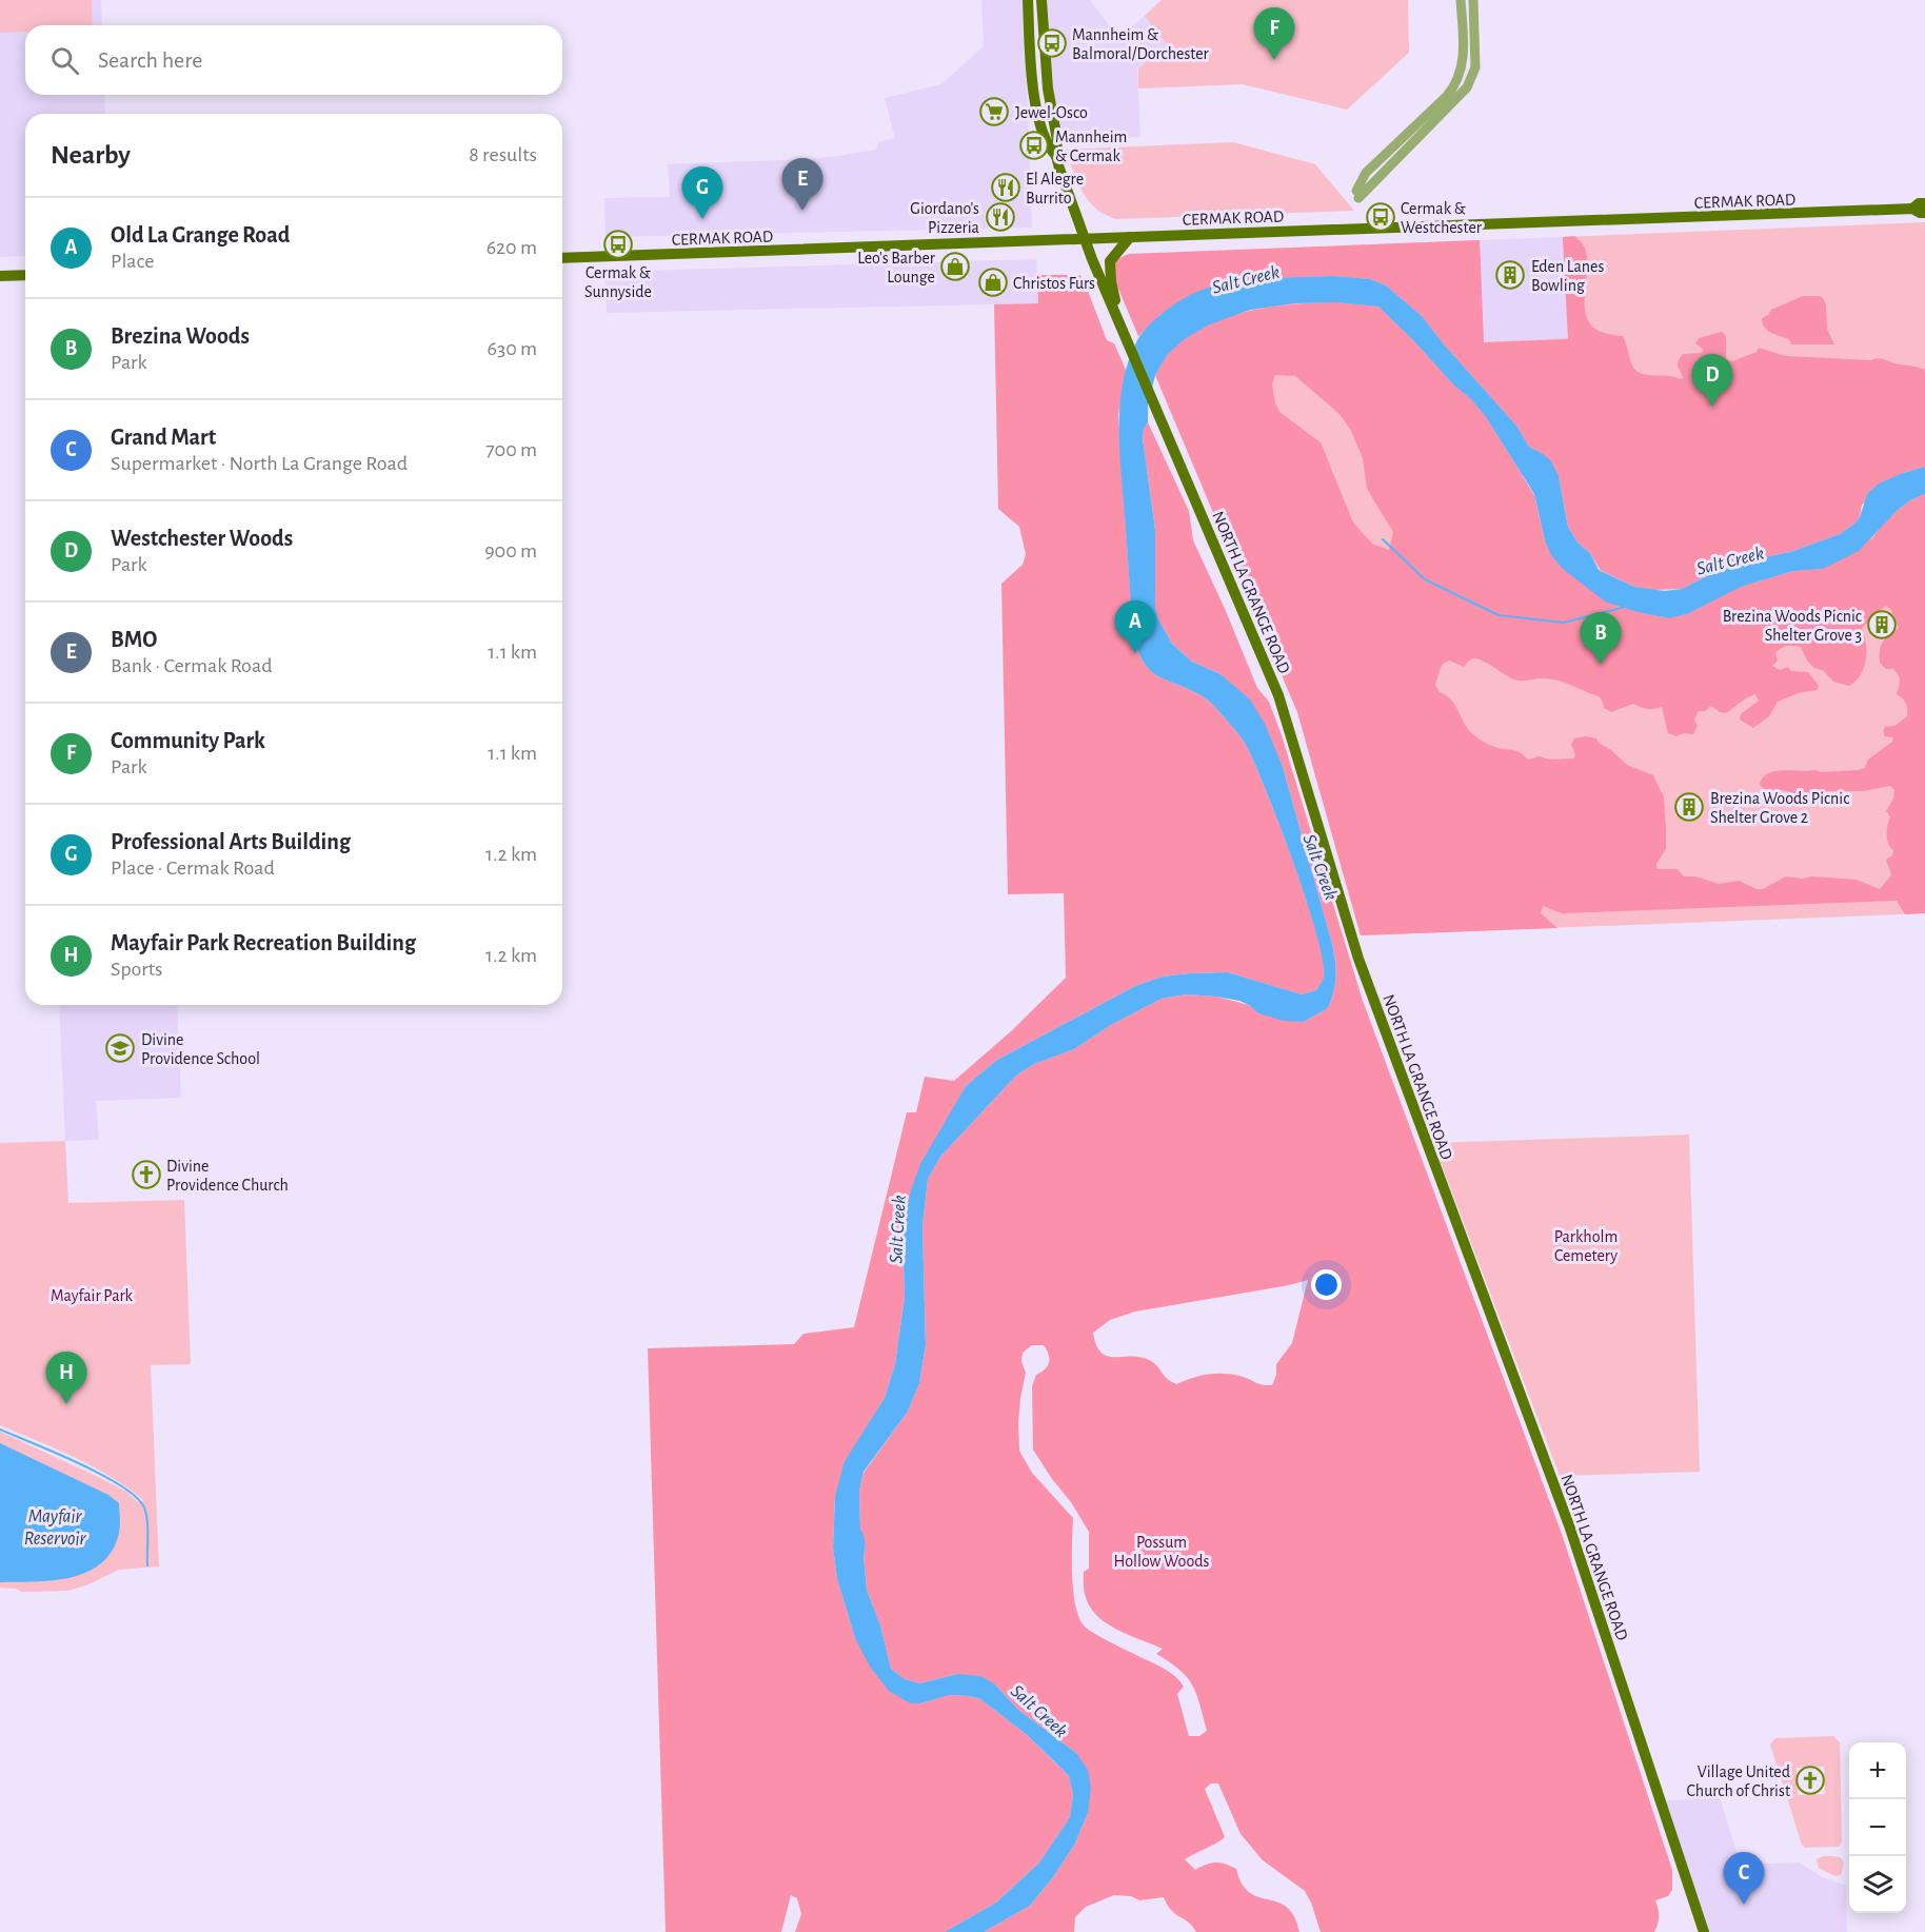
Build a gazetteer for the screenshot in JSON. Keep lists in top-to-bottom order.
{
  "streets": {
    "main road": ["CERMAK ROAD", "NORTH LA GRANGE ROAD"]
  },
  "crossings": [
    ["CERMAK ROAD", "NORTH LA GRANGE ROAD"]
  ],
  "water": ["Salt Creek", "Mayfair Reservoir"],
  "parks": ["Parkholm Cemetery", "Mayfair Park", "Possum Hollow Woods"],
  "places": {
    "bus stop": [
      "Mannheim & Balmoral/Dorchester",
      "Mannheim & Cermak",
      "Cermak & Westchester",
      "Cermak & Sunnyside"
    ],
    "supermarket": ["Jewel-Osco"],
    "restaurant": ["El Alegre Burrito", "Giordano's Pizzeria"],
    "shop": ["Leo's Barber Lounge", "Christos Furs"],
    "building": ["Eden Lanes Bowling", "Brezina Woods Picnic Shelter Grove 3", "Brezina Woods Picnic Shelter Grove 2"],
    "school or university": ["Divine Providence School"],
    "church": ["Divine Providence Church", "Village United Church of Christ"]
  },
  "page": {
    "pins": [
      "F",
      "E",
      "G",
      "D",
      "A",
      "B",
      "H",
      "C"
    ],
    "search": "Search here",
    "heading": ["Nearby", "8 results"],
    "list": [
      {
        "mark": "A",
        "name": "Old La Grange Road",
        "note": "Place",
        "value": "620 m"
      },
      {
        "mark": "B",
        "name": "Brezina Woods",
        "note": "Park",
        "value": "630 m"
      },
      {
        "mark": "C",
        "name": "Grand Mart",
        "note": "Supermarket · North La Grange Road",
        "value": "700 m"
      },
      {
        "mark": "D",
        "name": "Westchester Woods",
        "note": "Park",
        "value": "900 m"
      },
      {
        "mark": "E",
        "name": "BMO",
        "note": "Bank · Cermak Road",
        "value": "1.1 km"
      },
      {
        "mark": "F",
        "name": "Community Park",
        "note": "Park",
        "value": "1.1 km"
      },
      {
        "mark": "G",
        "name": "Professional Arts Building",
        "note": "Place · Cermak Road",
        "value": "1.2 km"
      },
      {
        "mark": "H",
        "name": "Mayfair Park Recreation Building",
        "note": "Sports",
        "value": "1.2 km"
      }
    ],
    "map_buttons": ["+", "−"]
  }
}
